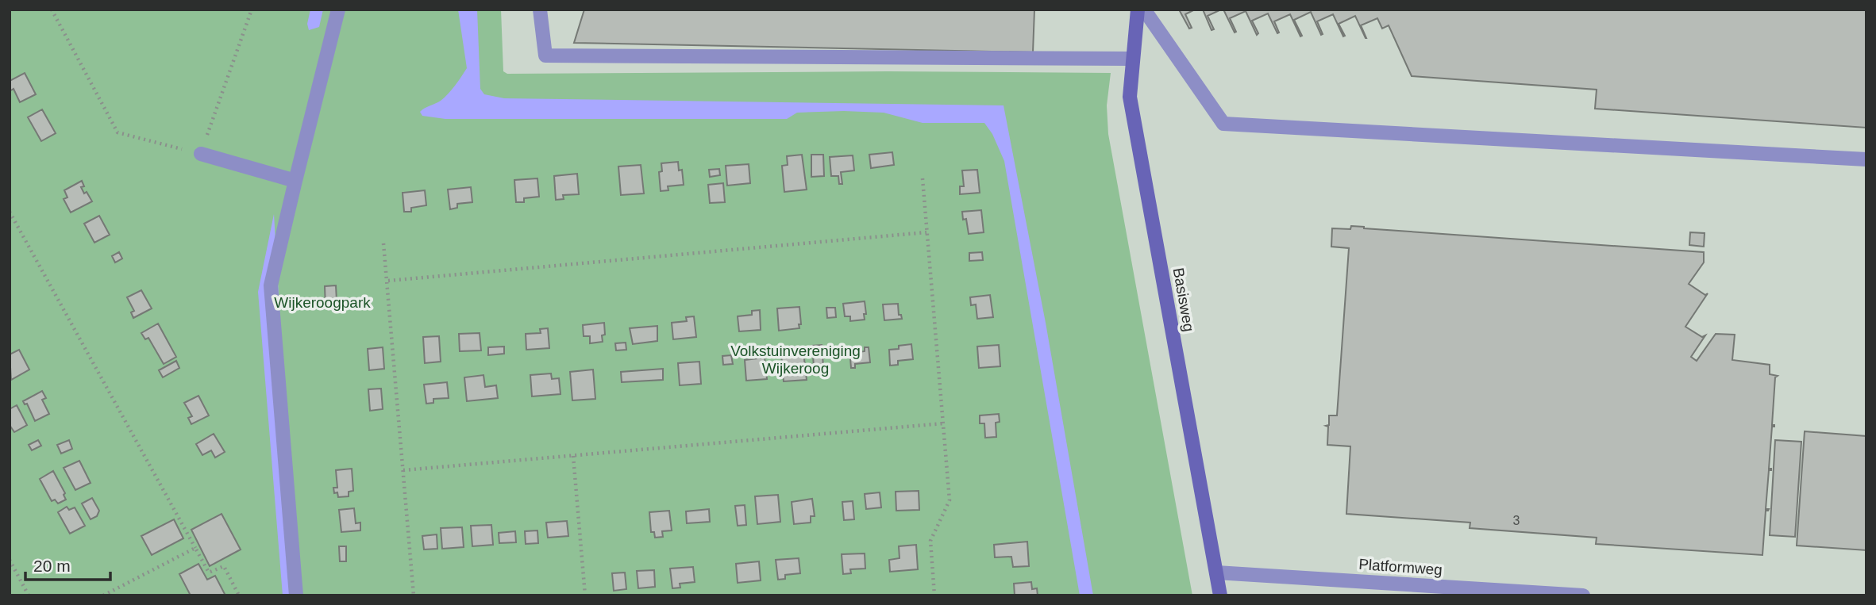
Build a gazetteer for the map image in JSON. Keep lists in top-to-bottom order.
{
  "streets": {
    "street": ["Basisweg", "Platformweg"]
  },
  "crossings": [
    ["Basisweg", "Platformweg"]
  ],
  "parks": ["Wijkeroogpark", "Volkstuinvereniging Wijkeroog"],
  "house_numbers": ["3"],
  "scale_bar": "20 m"
}
